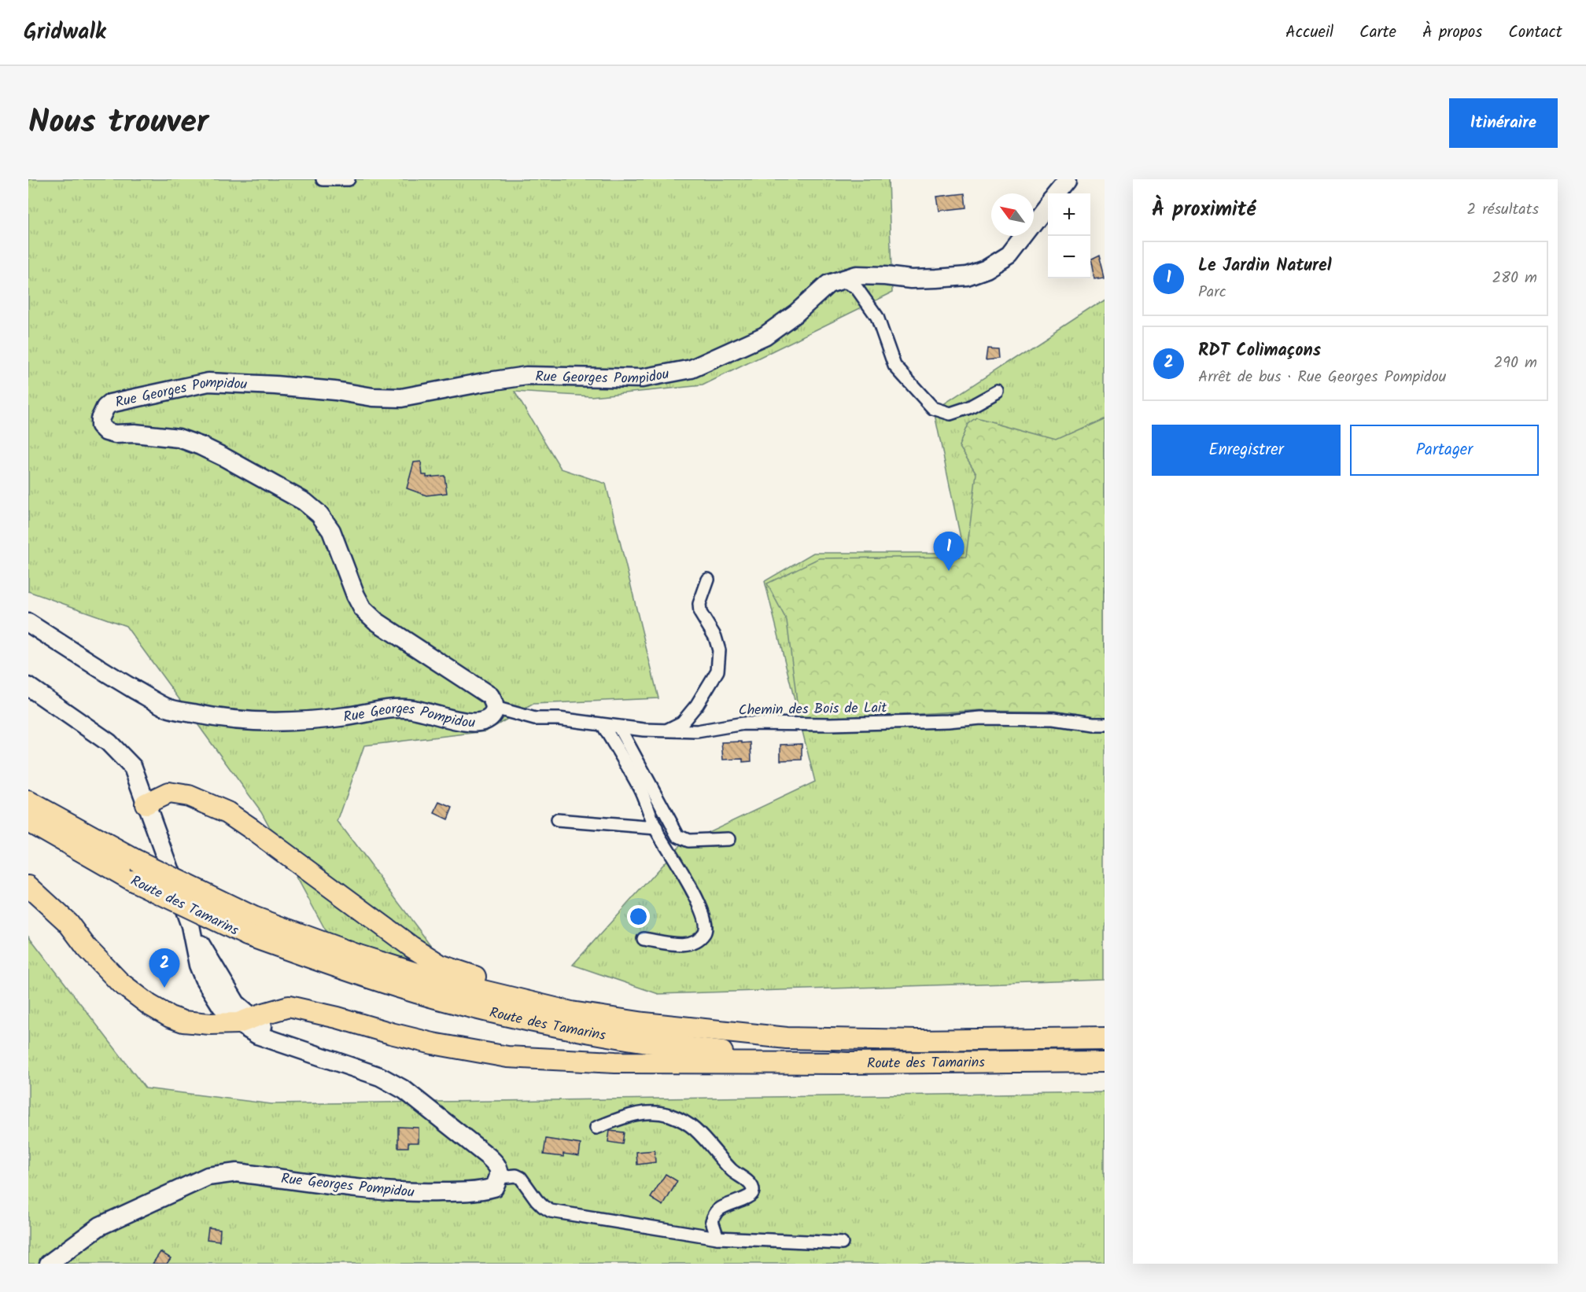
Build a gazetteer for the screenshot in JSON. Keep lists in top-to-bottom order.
{
  "streets": {
    "highway": ["Route des Tamarins"],
    "main road": ["Rue Georges Pompidou"],
    "street": ["Chemin des Bois de Lait"]
  },
  "crossings": [
    ["Rue Georges Pompidou", "Chemin des Bois de Lait"]
  ],
  "north": "top left",
  "page": {
    "header": "Gridwalk",
    "nav": [
      "Accueil",
      "Carte",
      "À propos",
      "Contact"
    ],
    "title": "Nous trouver",
    "buttons": [
      "Itinéraire",
      ["Enregistrer", "Partager"]
    ],
    "heading": ["À proximité", "2 résultats"],
    "map_buttons": ["+", "−"],
    "list": [
      {
        "mark": "1",
        "name": "Le Jardin Naturel",
        "note": "Parc",
        "value": "280 m"
      },
      {
        "mark": "2",
        "name": "RDT Colimaçons",
        "note": "Arrêt de bus · Rue Georges Pompidou",
        "value": "290 m"
      }
    ],
    "pins": ["1", "2"]
  }
}
